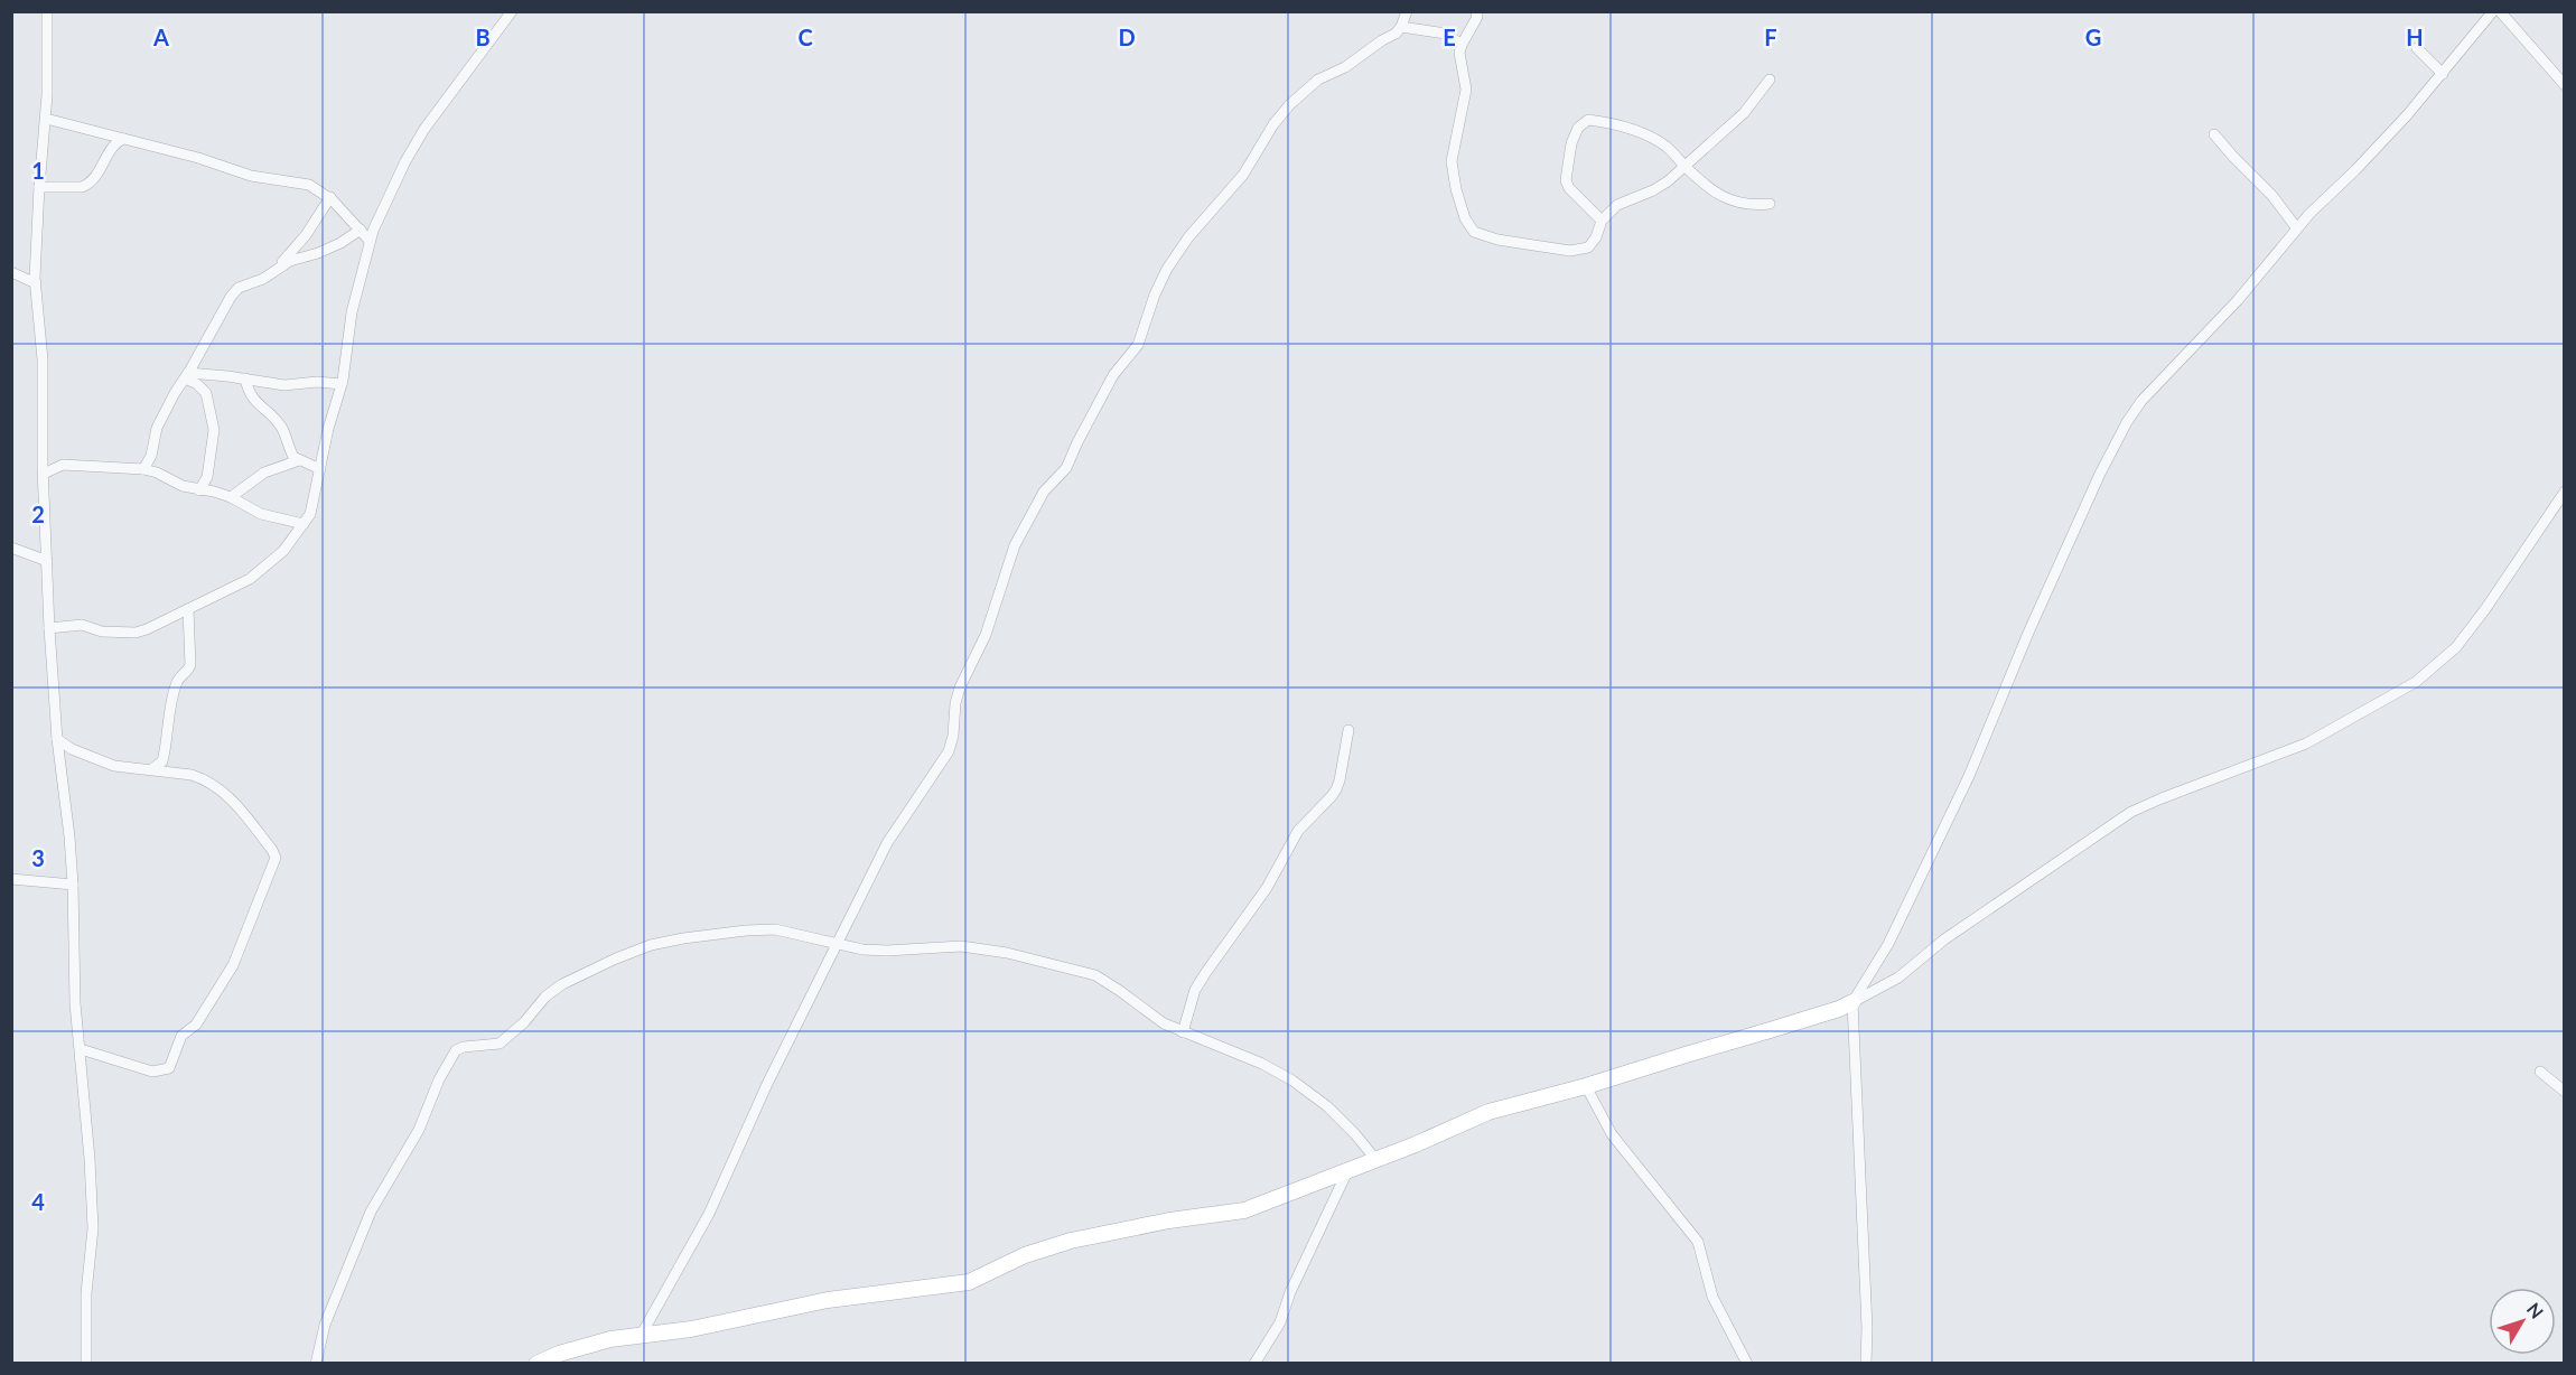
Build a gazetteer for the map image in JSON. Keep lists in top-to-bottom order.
{
  "north": "top right",
  "grid": {
    "columns": [
      "A",
      "B",
      "C",
      "D",
      "E",
      "F",
      "G",
      "H"
    ],
    "rows": [
      "1",
      "2",
      "3",
      "4"
    ]
  }
}
